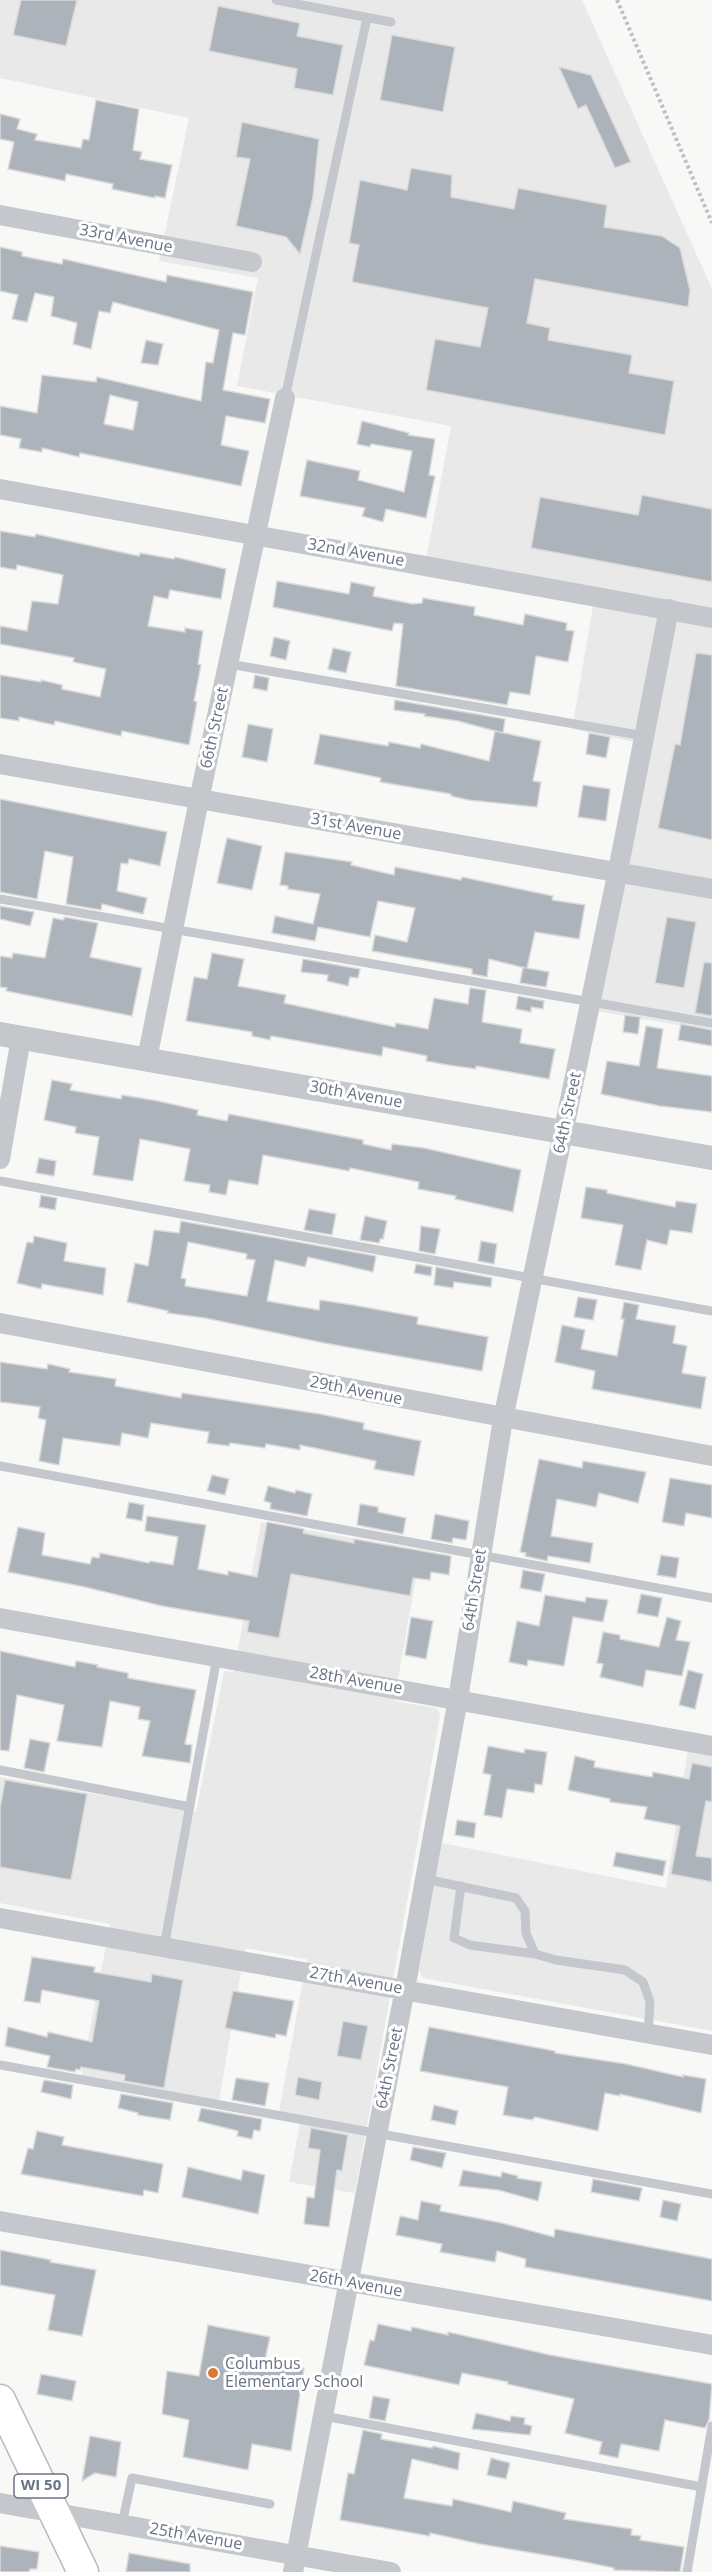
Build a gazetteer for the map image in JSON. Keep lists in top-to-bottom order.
{
  "streets": {
    "main road": ["WI 50"],
    "street": [
      "33rd Avenue",
      "32nd Avenue",
      "66th Street",
      "31st Avenue",
      "30th Avenue",
      "64th Street",
      "29th Avenue",
      "28th Avenue",
      "27th Avenue",
      "26th Avenue",
      "25th Avenue"
    ]
  },
  "crossings": [
    ["32nd Avenue", "66th Street"],
    ["32nd Avenue", "64th Street"],
    ["66th Street", "31st Avenue"],
    ["66th Street", "30th Avenue"],
    ["31st Avenue", "64th Street"],
    ["30th Avenue", "64th Street"],
    ["64th Street", "29th Avenue"],
    ["64th Street", "28th Avenue"],
    ["64th Street", "27th Avenue"],
    ["64th Street", "26th Avenue"],
    ["64th Street", "25th Avenue"],
    ["WI 50", "25th Avenue"]
  ],
  "places": ["Columbus Elementary School"]
}
